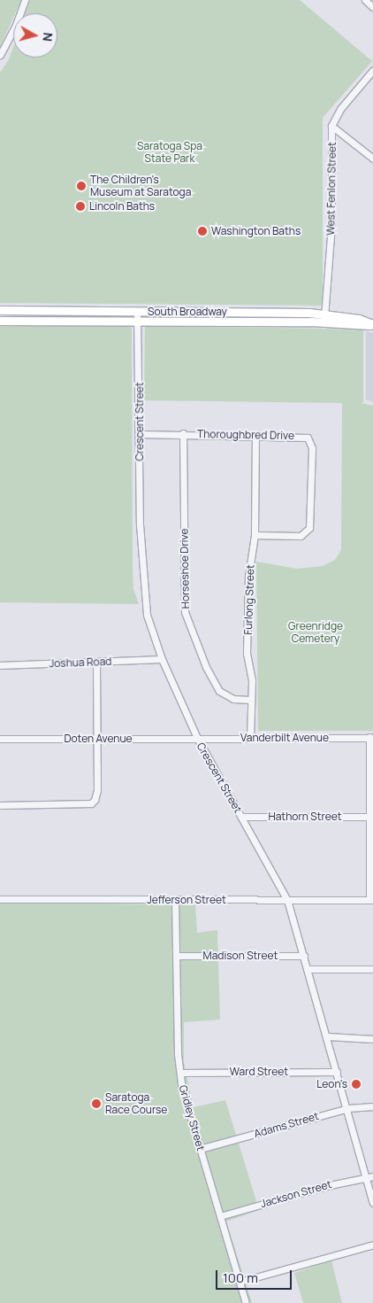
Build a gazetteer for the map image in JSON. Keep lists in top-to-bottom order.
{
  "streets": {
    "main road": ["South Broadway"],
    "street": [
      "West Fenlon Street",
      "Crescent Street",
      "Thoroughbred Drive",
      "Horseshoe Drive",
      "Furlong Street",
      "Joshua Road",
      "Vanderbilt Avenue",
      "Doten Avenue",
      "Hathorn Street",
      "Jefferson Street",
      "Madison Street",
      "Ward Street",
      "Gridley Street",
      "Adams Street",
      "Jackson Street"
    ]
  },
  "crossings": [
    ["West Fenlon Street", "South Broadway"],
    ["South Broadway", "Crescent Street"],
    ["Crescent Street", "Thoroughbred Drive"],
    ["Crescent Street", "Joshua Road"],
    ["Crescent Street", "Vanderbilt Avenue"],
    ["Crescent Street", "Doten Avenue"],
    ["Crescent Street", "Hathorn Street"],
    ["Crescent Street", "Jefferson Street"],
    ["Crescent Street", "Madison Street"],
    ["Crescent Street", "Ward Street"],
    ["Crescent Street", "Adams Street"],
    ["Crescent Street", "Jackson Street"],
    ["Thoroughbred Drive", "Horseshoe Drive"],
    ["Thoroughbred Drive", "Furlong Street"],
    ["Horseshoe Drive", "Furlong Street"],
    ["Furlong Street", "Vanderbilt Avenue"],
    ["Vanderbilt Avenue", "Doten Avenue"],
    ["Jefferson Street", "Gridley Street"],
    ["Madison Street", "Gridley Street"],
    ["Ward Street", "Gridley Street"],
    ["Gridley Street", "Adams Street"],
    ["Gridley Street", "Jackson Street"]
  ],
  "parks": ["Saratoga Spa State Park", "Greenridge Cemetery"],
  "places": [
    "The Children's Museum at Saratoga",
    "Lincoln Baths",
    "Washington Baths",
    "Leon's",
    "Saratoga Race Course"
  ],
  "scale_bar": "100 m",
  "north": "right"
}
